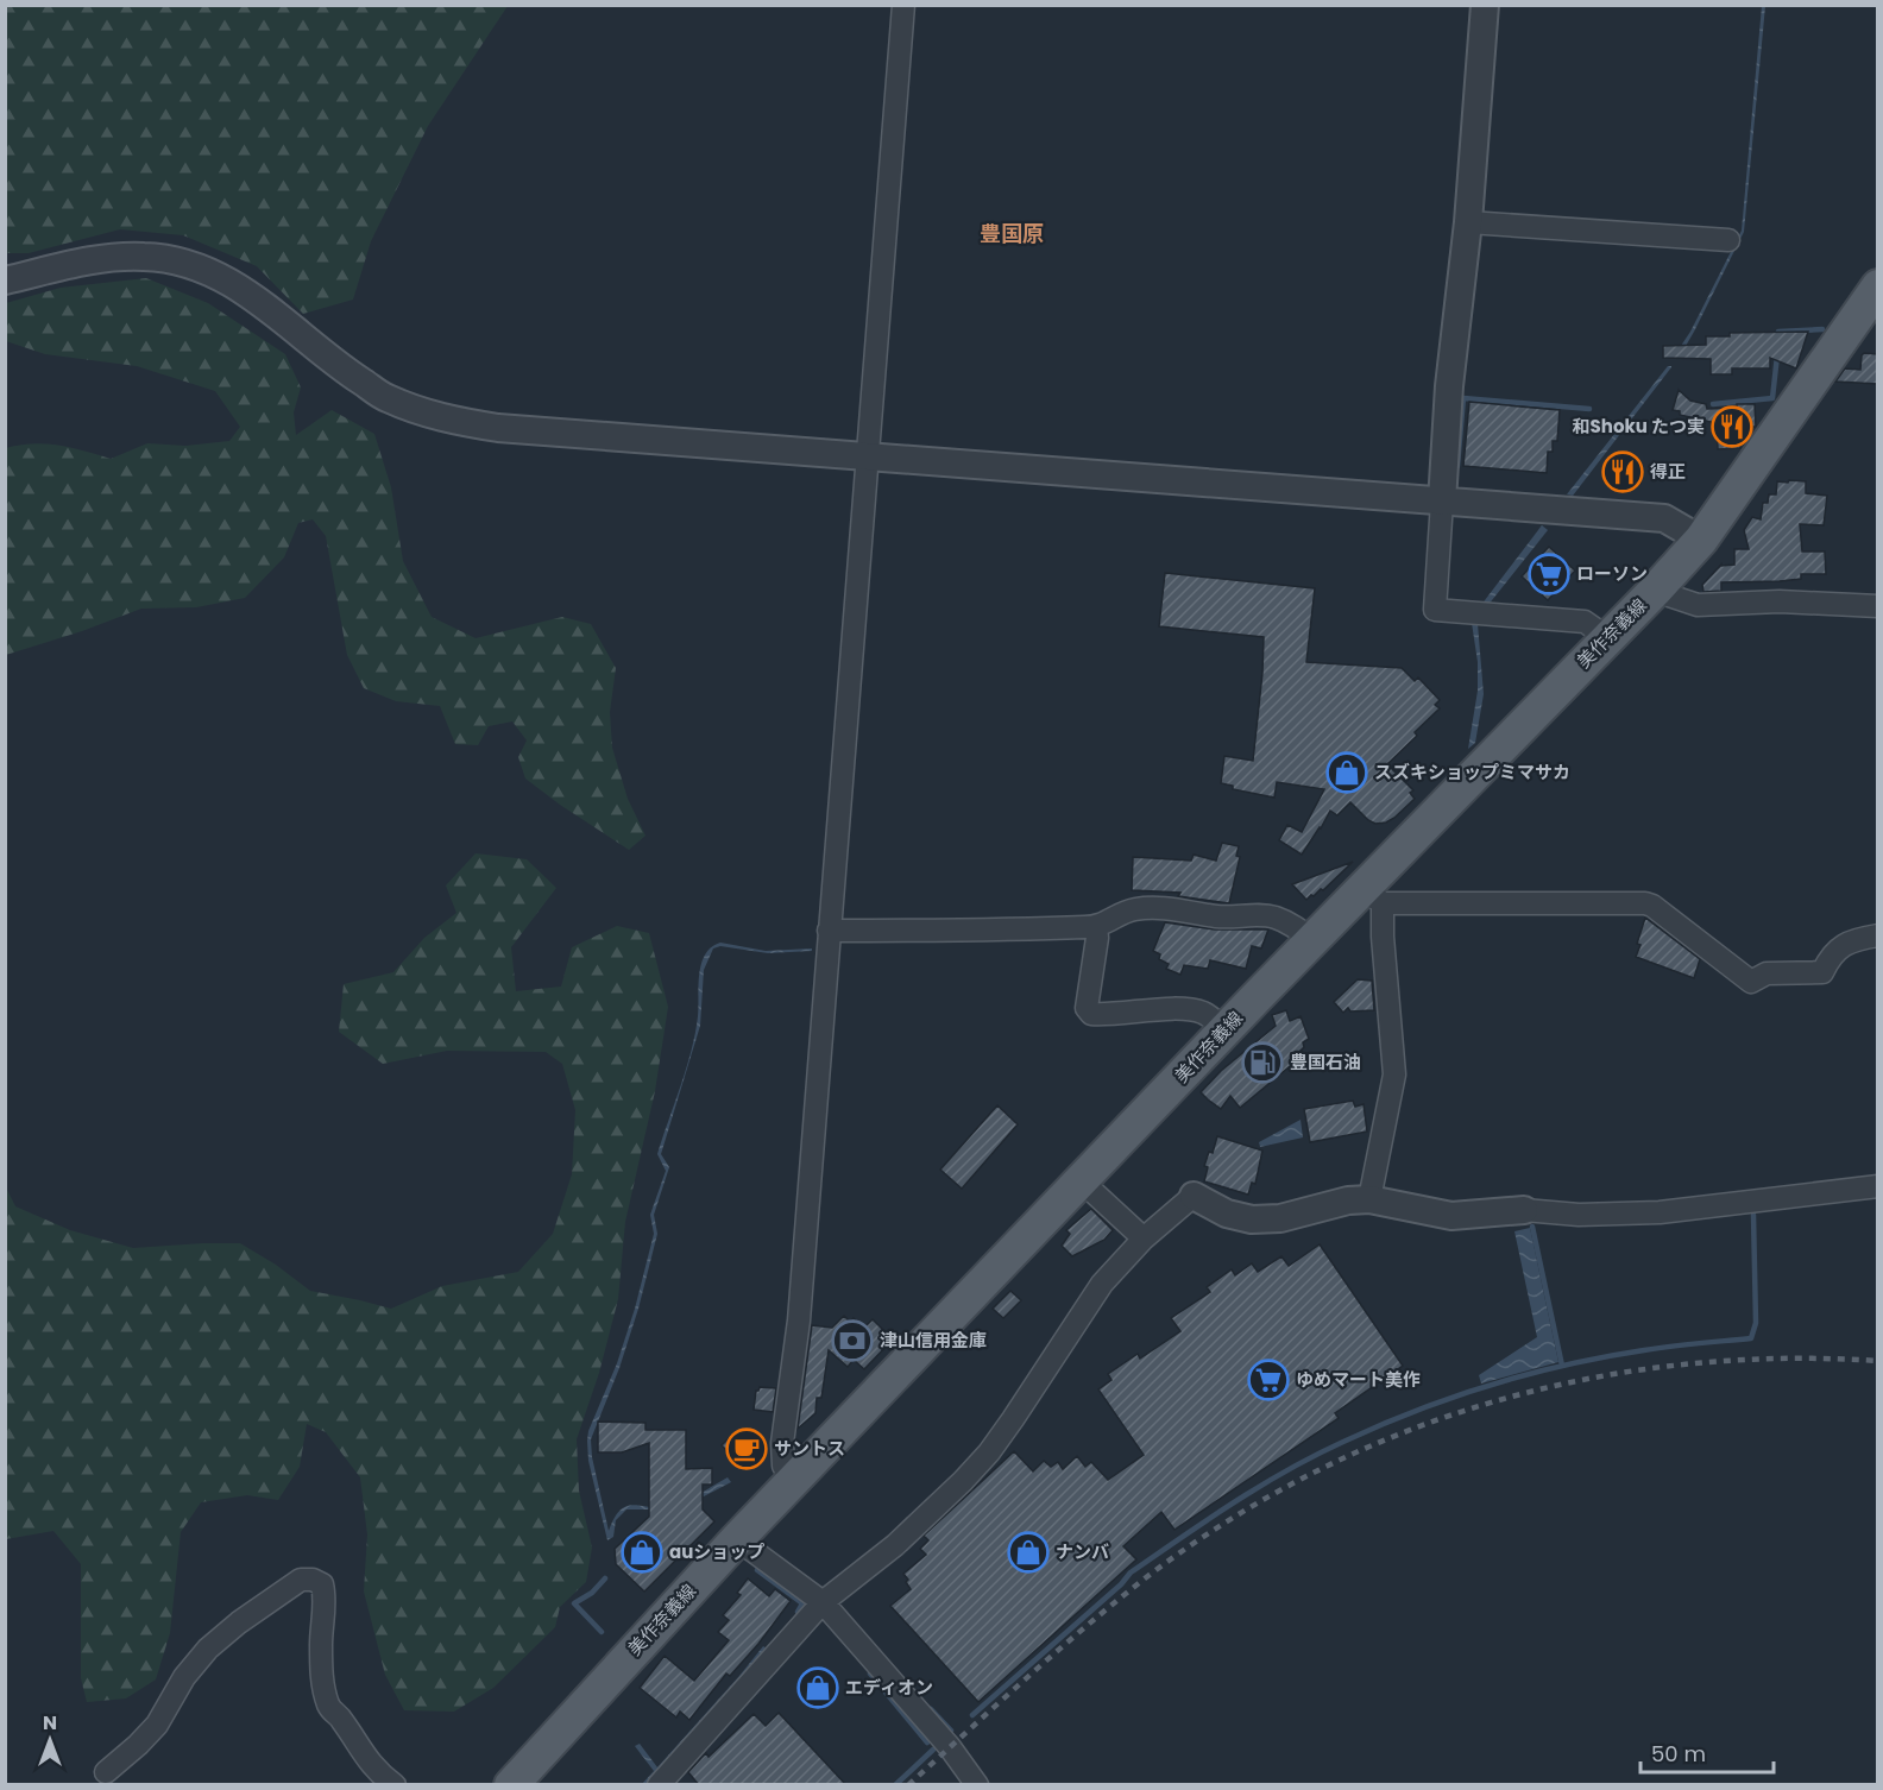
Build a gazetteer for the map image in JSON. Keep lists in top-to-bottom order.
{
  "streets": {
    "main road": ["美作奈義線"]
  },
  "districts": ["豊国原"],
  "places": {
    "restaurant": ["和Shoku たつ実", "得正"],
    "supermarket": ["ローソン", "ゆめマート美作"],
    "shop": [
      "スズキショップミマサカ",
      "auショップ",
      "ナンバ",
      "エディオン"
    ],
    "fuel station": ["豊国石油"],
    "bank": ["津山信用金庫"],
    "cafe": ["サントス"]
  },
  "scale_bar": "50 m",
  "north": "top"
}
